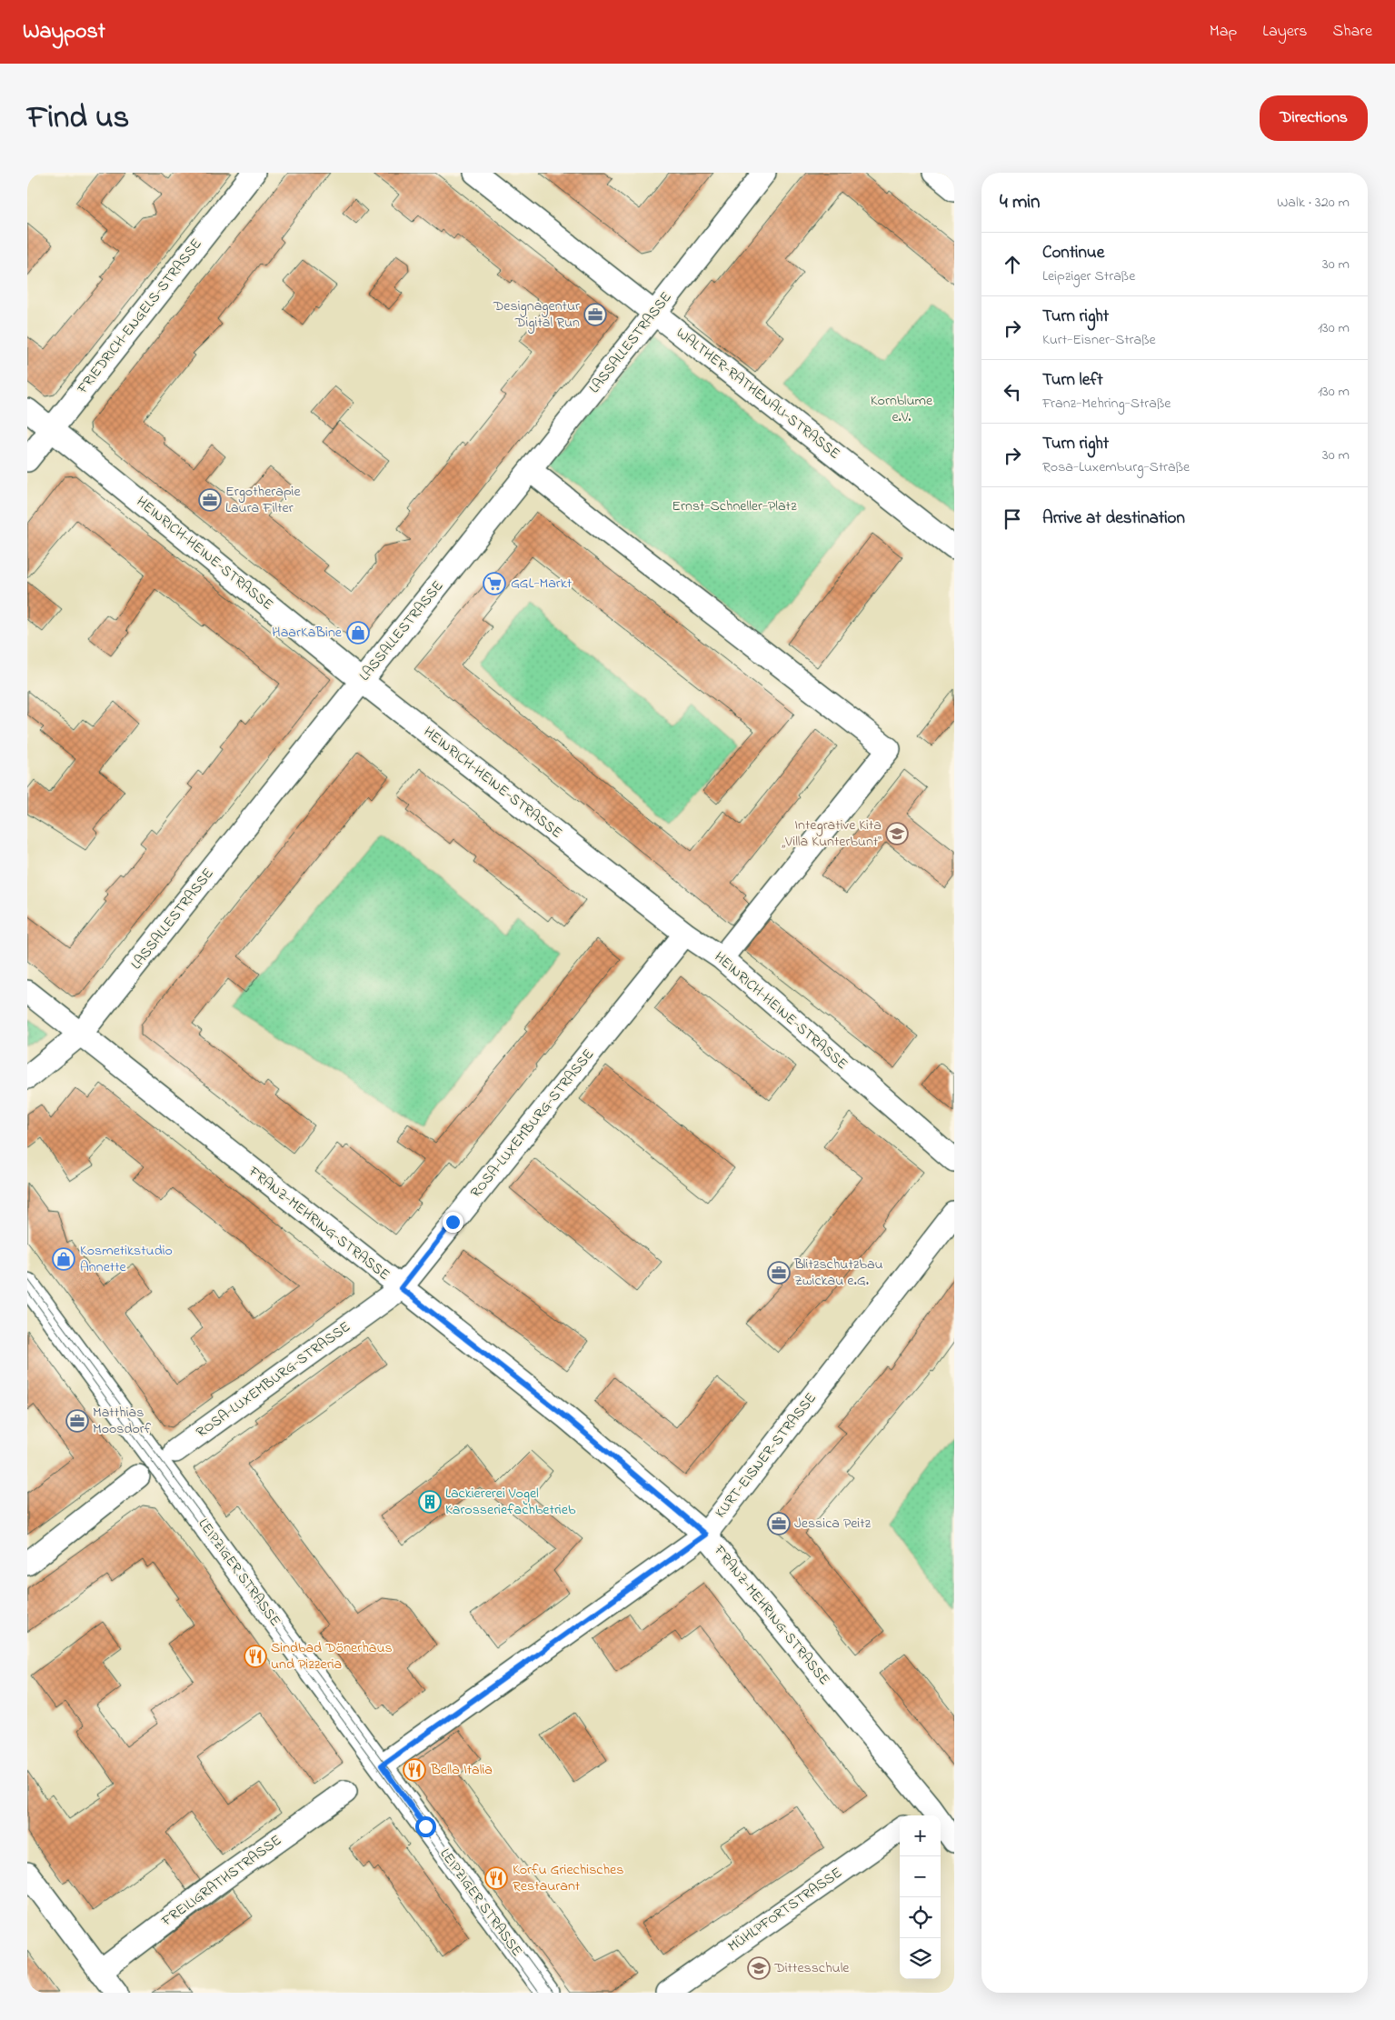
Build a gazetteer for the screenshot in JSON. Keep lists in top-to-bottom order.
{
  "streets": {
    "street": [
      "FRIEDRICH-ENGELS-STRASSE",
      "LASSALLESTRASSE",
      "WALTHER-RATHENAU-STRASSE",
      "HEINRICH-HEINE-STRASSE",
      "ROSA-LUXEMBURG-STRASSE",
      "FRANZ-MEHRING-STRASSE",
      "KURT-EISNER-STRASSE",
      "LEIPZIGER STRASSE",
      "FREILIGRATHSTRASSE",
      "MÜHLPFORTSTRASSE"
    ]
  },
  "crossings": [
    ["FRIEDRICH-ENGELS-STRASSE", "HEINRICH-HEINE-STRASSE"],
    ["LASSALLESTRASSE", "WALTHER-RATHENAU-STRASSE"],
    ["LASSALLESTRASSE", "HEINRICH-HEINE-STRASSE"],
    ["LASSALLESTRASSE", "FRANZ-MEHRING-STRASSE"],
    ["HEINRICH-HEINE-STRASSE", "ROSA-LUXEMBURG-STRASSE"],
    ["ROSA-LUXEMBURG-STRASSE", "FRANZ-MEHRING-STRASSE"],
    ["FRANZ-MEHRING-STRASSE", "KURT-EISNER-STRASSE"],
    ["KURT-EISNER-STRASSE", "LEIPZIGER STRASSE"]
  ],
  "parks": ["Kornblume e.V.", "Ernst-Schneller-Platz"],
  "places": {
    "office": [
      "Designagentur Digital Run",
      "Ergotherapie Laura Filter",
      "Blitzschutzbau Zwickau e.G.",
      "Matthias Moosdorf",
      "Jessica Peitz"
    ],
    "supermarket": ["GGL-Markt"],
    "shop": ["HaarKaBine", "Kosmetikstudio Annette"],
    "school or university": ["Integrative Kita „Villa Kunterbunt“", "Dittesschule"],
    "building": ["Lackiererei Vogel Karosseriefachbetrieb"],
    "restaurant": ["Sindbad Dönerhaus und Pizzeria", "Bella Italia", "Korfu Griechisches Restaurant"]
  },
  "page": {
    "header": "Waypost",
    "nav": ["Map", "Layers", "Share"],
    "title": "Find us",
    "buttons": "Directions",
    "heading": ["4 min", "Walk · 320 m"],
    "list": [
      ["Continue", "Leipziger Straße", "30 m"],
      ["Turn right", "Kurt-Eisner-Straße", "130 m"],
      ["Turn left", "Franz-Mehring-Straße", "130 m"],
      ["Turn right", "Rosa-Luxemburg-Straße", "30 m"],
      "Arrive at destination"
    ],
    "map_buttons": ["+", "−"]
  }
}
